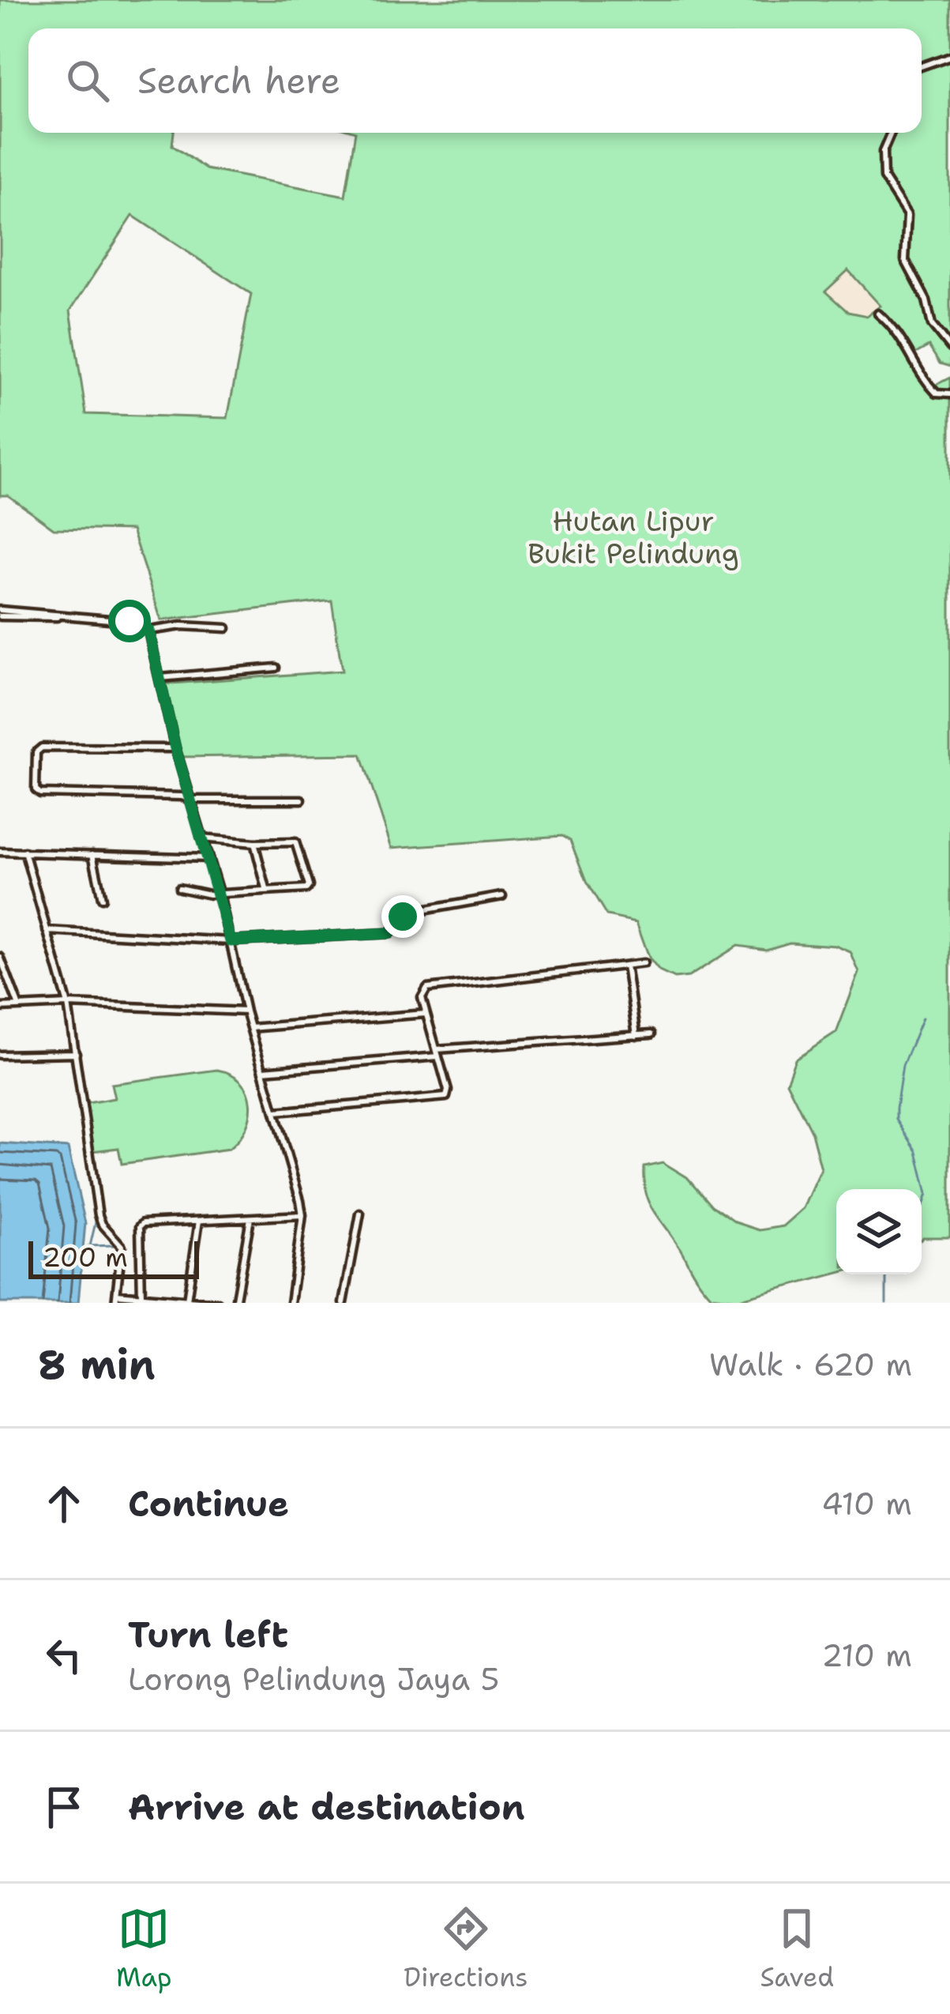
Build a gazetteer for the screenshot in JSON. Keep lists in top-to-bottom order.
{
  "parks": ["Hutan Lipur Bukit Pelindung"],
  "scale_bar": "200 m",
  "page": {
    "search": "Search here",
    "scale": "200 m",
    "heading": ["8 min", "Walk · 620 m"],
    "list": [
      ["Continue", "410 m"],
      ["Turn left", "Lorong Pelindung Jaya 5", "210 m"],
      "Arrive at destination"
    ],
    "nav": ["Map", "Directions", "Saved"]
  }
}
